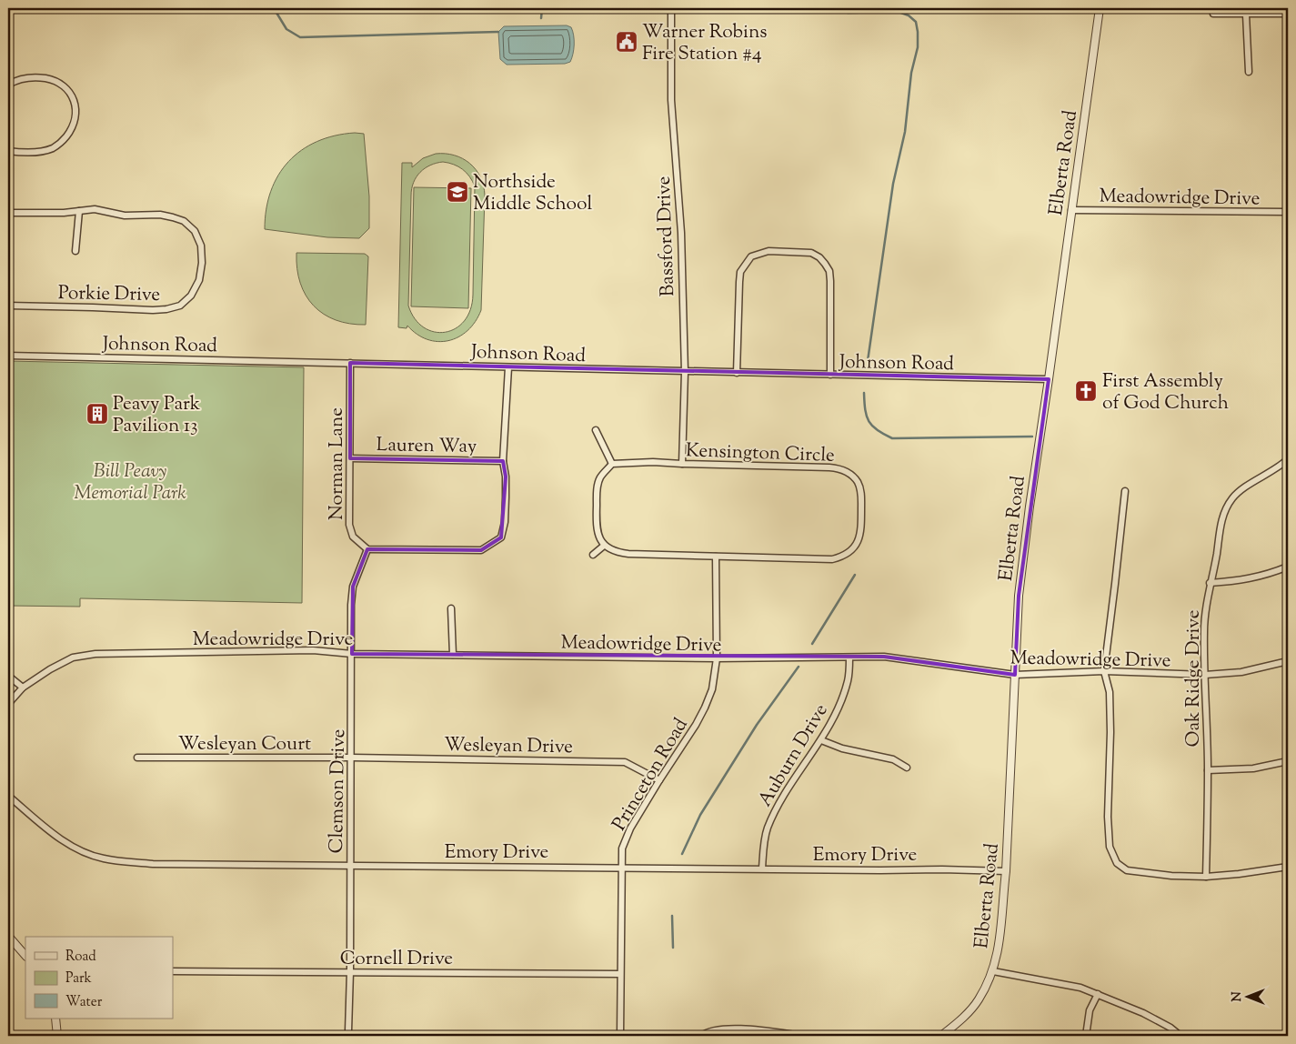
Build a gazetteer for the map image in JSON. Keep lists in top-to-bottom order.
{
  "streets": {
    "street": [
      "Elberta Road",
      "Meadowridge Drive",
      "Bassford Drive",
      "Porkie Drive",
      "Johnson Road",
      "Lauren Way",
      "Kensington Circle",
      "Norman Lane",
      "Oak Ridge Drive",
      "Wesleyan Court",
      "Wesleyan Drive",
      "Auburn Drive",
      "Princeton Road",
      "Clemson Drive",
      "Emory Drive",
      "Cornell Drive"
    ]
  },
  "crossings": [
    ["Elberta Road", "Meadowridge Drive"],
    ["Elberta Road", "Johnson Road"],
    ["Elberta Road", "Emory Drive"],
    ["Meadowridge Drive", "Oak Ridge Drive"],
    ["Meadowridge Drive", "Auburn Drive"],
    ["Meadowridge Drive", "Princeton Road"],
    ["Meadowridge Drive", "Clemson Drive"],
    ["Bassford Drive", "Johnson Road"],
    ["Bassford Drive", "Kensington Circle"],
    ["Johnson Road", "Norman Lane"],
    ["Lauren Way", "Norman Lane"],
    ["Kensington Circle", "Princeton Road"],
    ["Norman Lane", "Clemson Drive"],
    ["Wesleyan Court", "Wesleyan Drive"],
    ["Wesleyan Court", "Clemson Drive"],
    ["Wesleyan Drive", "Princeton Road"],
    ["Wesleyan Drive", "Clemson Drive"],
    ["Auburn Drive", "Emory Drive"],
    ["Princeton Road", "Emory Drive"],
    ["Princeton Road", "Cornell Drive"],
    ["Clemson Drive", "Emory Drive"],
    ["Clemson Drive", "Cornell Drive"]
  ],
  "parks": ["Bill Peavy Memorial Park"],
  "places": {
    "public building": ["Warner Robins Fire Station #4"],
    "school or university": ["Northside Middle School"],
    "church": ["First Assembly of God Church"],
    "building": ["Peavy Park Pavilion 13"]
  },
  "legend": ["Road", "Park", "Water"],
  "north": "left"
}
